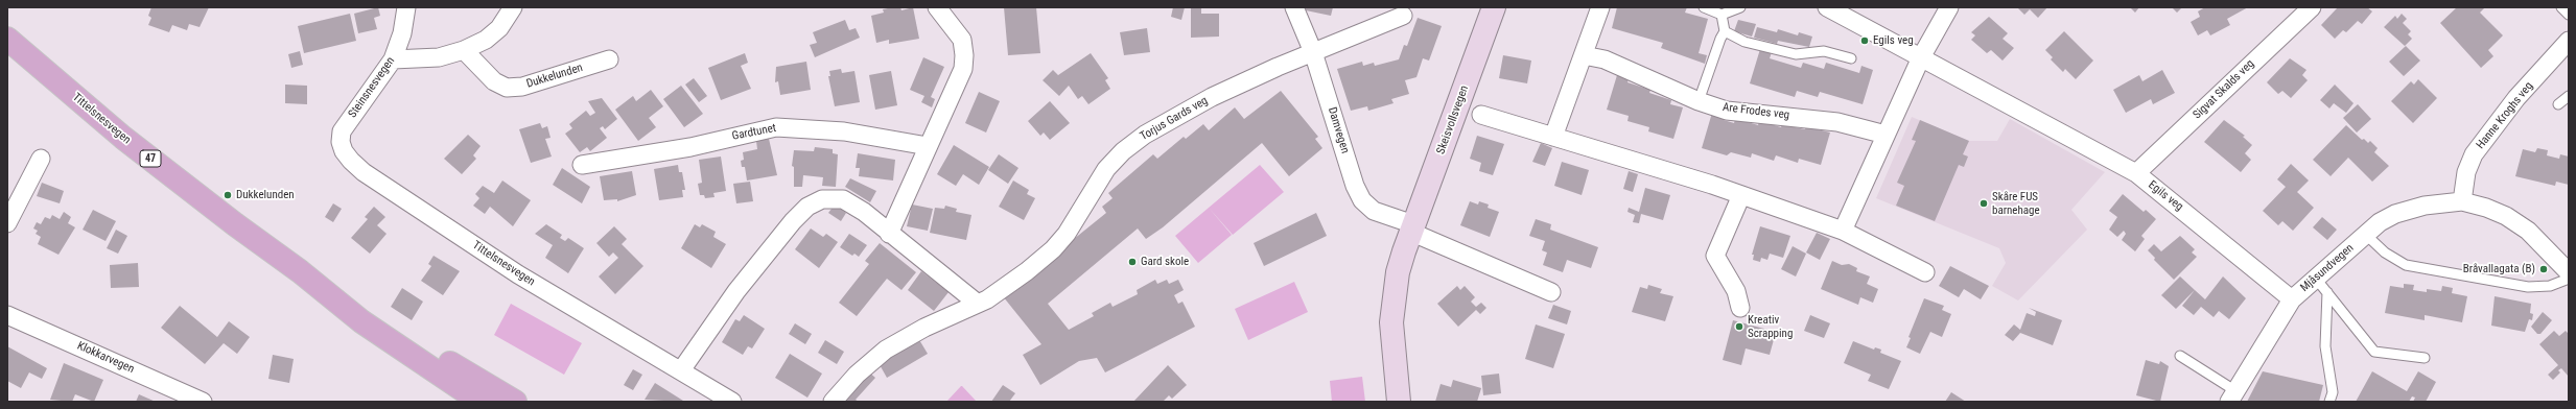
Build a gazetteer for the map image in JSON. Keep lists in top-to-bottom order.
{
  "streets": {
    "main road": ["Tittelsnesvegen", "Skeisvollsvegen", "47"],
    "street": [
      "Dukkelunden",
      "Steinsnesvegen",
      "Sigvat Skalds veg",
      "Are Frodes veg",
      "Hanne Kroghs veg",
      "Torjus Gards veg",
      "Damvegen",
      "Gardtunet",
      "Egils veg",
      "Mjåsundvegen",
      "Klokkarvegen"
    ]
  },
  "crossings": [
    ["Steinsnesvegen", "Tittelsnesvegen"],
    ["Sigvat Skalds veg", "Egils veg"],
    ["Hanne Kroghs veg", "Mjåsundvegen"],
    ["Torjus Gards veg", "Damvegen"],
    ["Skeisvollsvegen", "Damvegen"],
    ["Egils veg", "Mjåsundvegen"]
  ],
  "places": [
    "Egils veg",
    "Dukkelunden",
    "Skåre FUS barnehage",
    "Gard skole",
    "Bråvallagata (B)",
    "Kreativ Scrapping"
  ]
}
